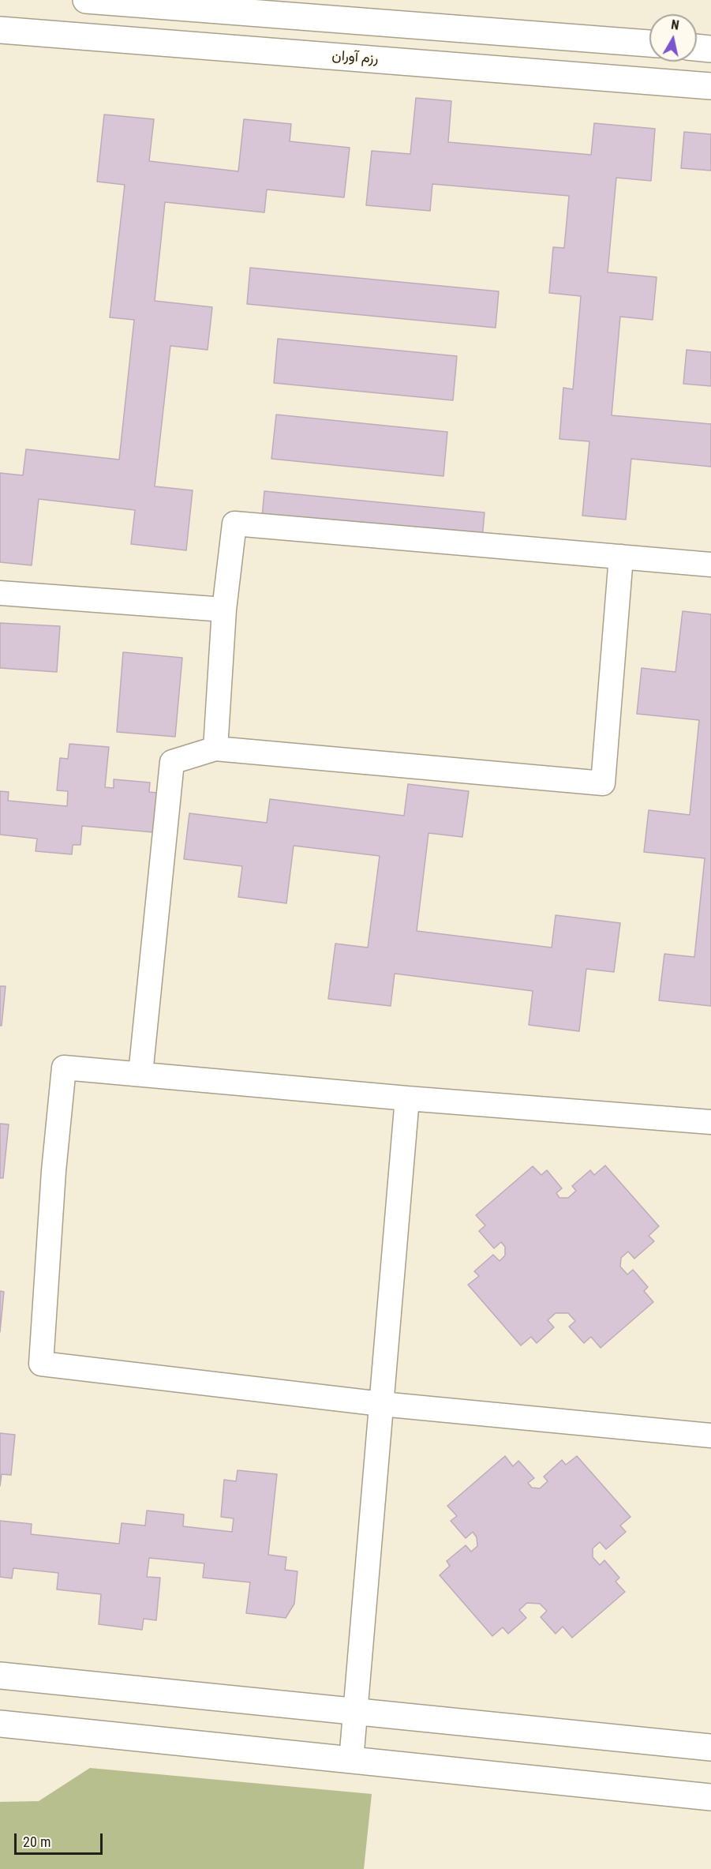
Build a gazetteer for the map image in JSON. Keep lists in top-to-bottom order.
{
  "streets": {
    "street": ["رزم آوران"]
  },
  "scale_bar": "20 m",
  "north": "top"
}
